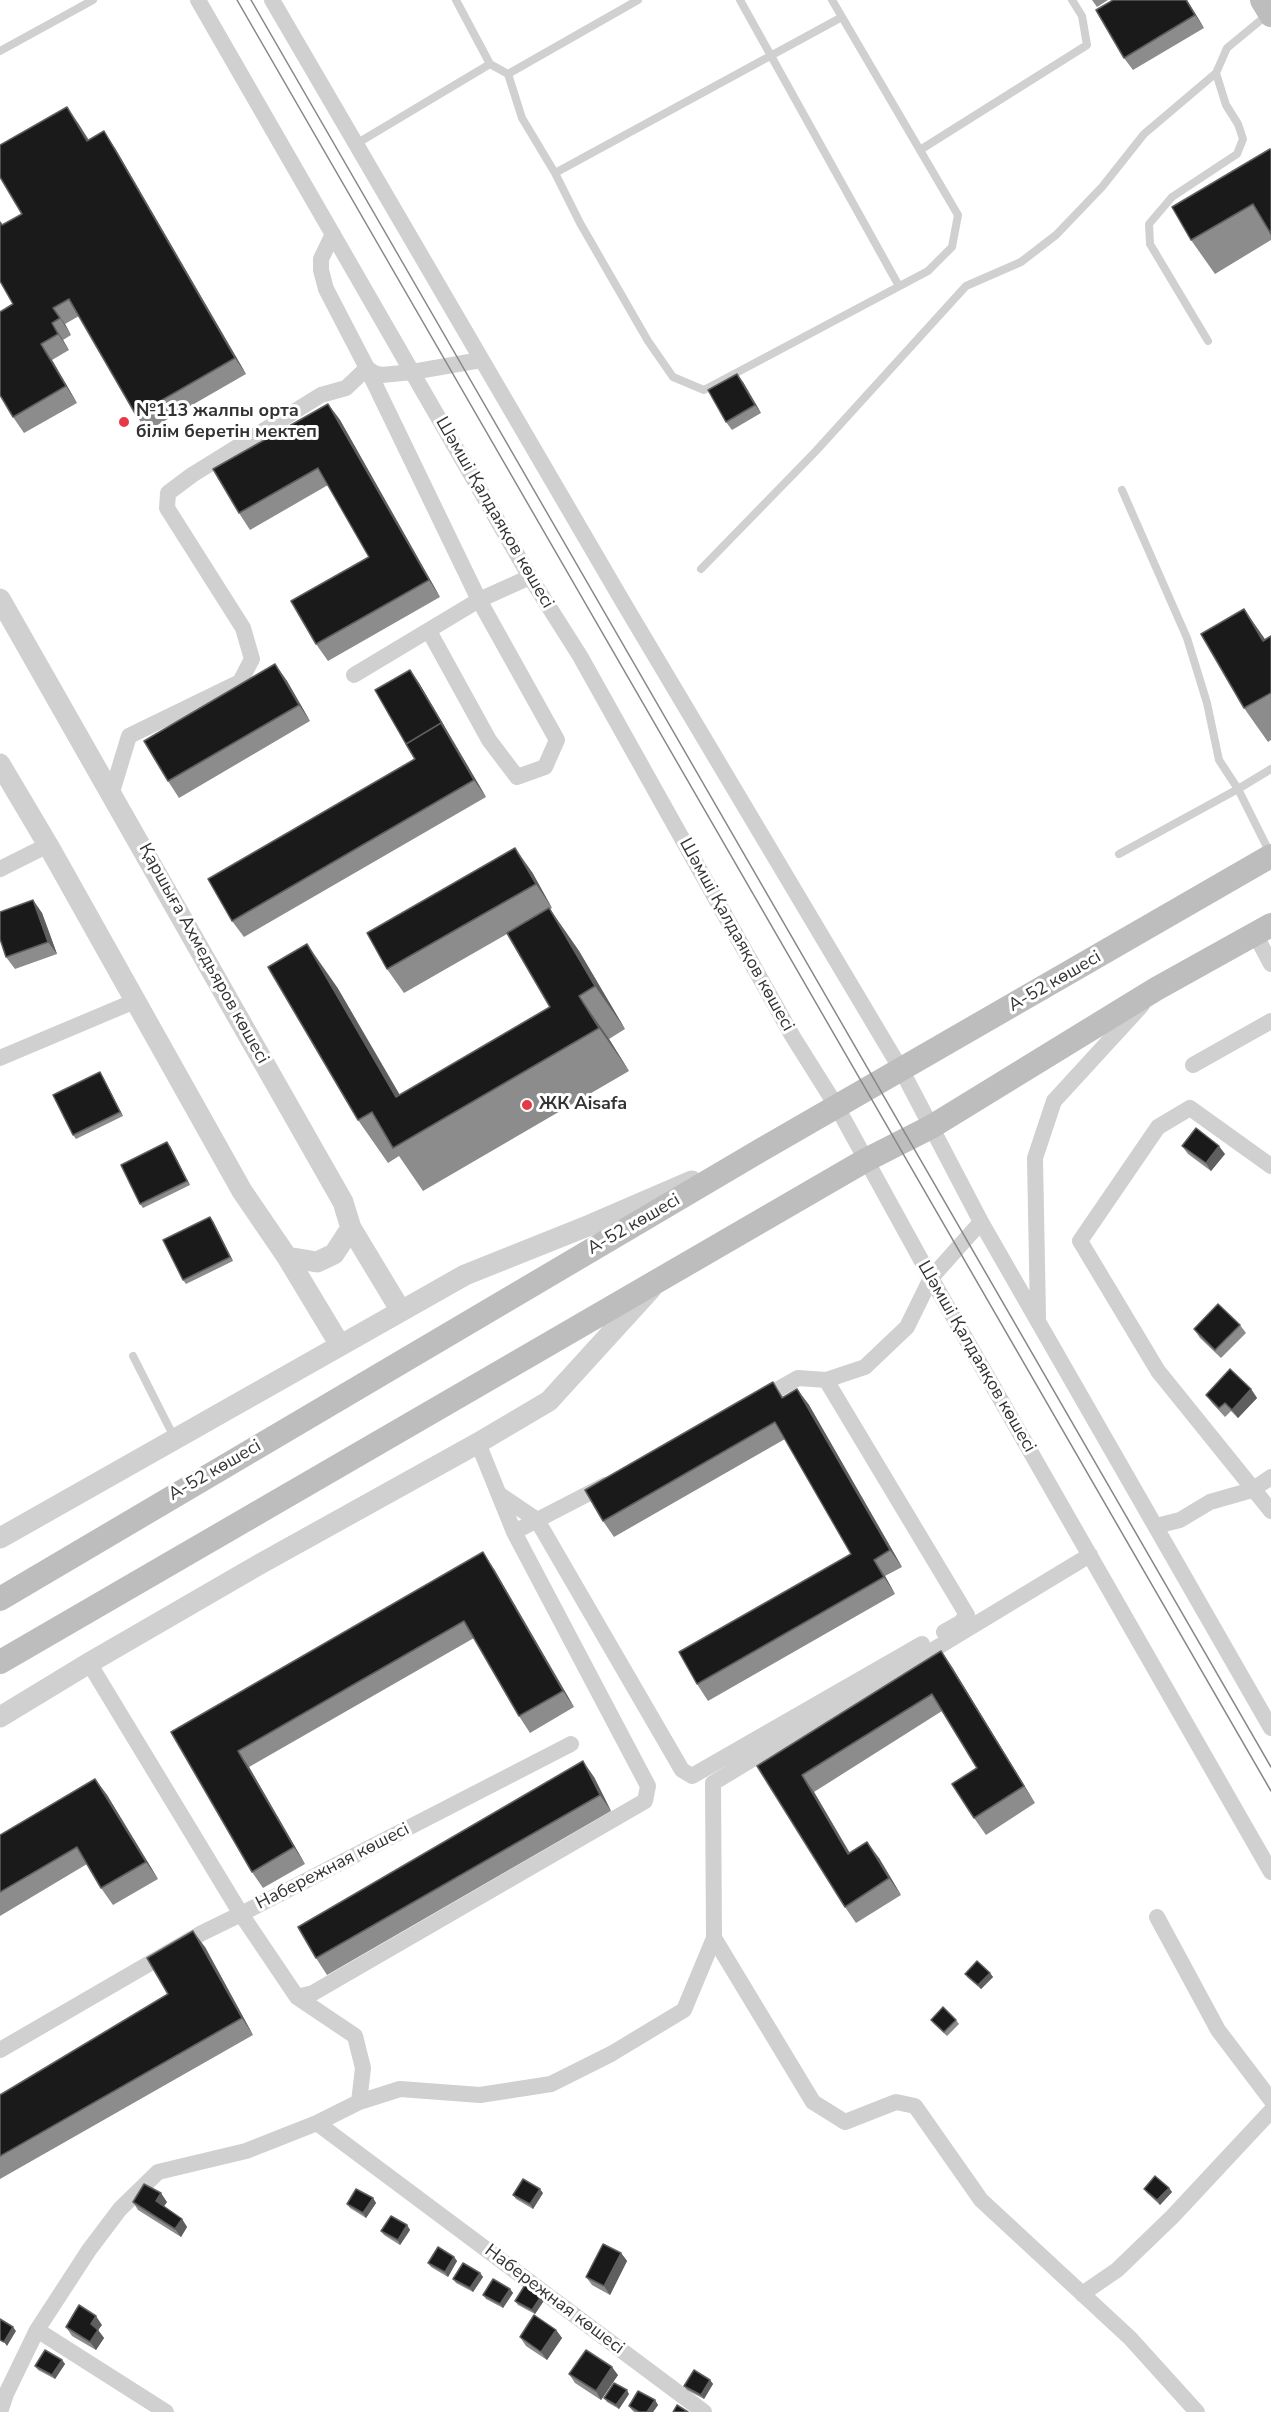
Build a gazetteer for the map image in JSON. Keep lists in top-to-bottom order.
{
  "streets": {
    "main road": ["А-52 көшесі"],
    "street": ["Шәмші Қалдаяқов көшесі", "Қаршыға Ахмедьяров көшесі", "Набережная көшесі"]
  },
  "crossings": [
    ["Шәмші Қалдаяқов көшесі", "А-52 көшесі"]
  ],
  "places": ["№113 жалпы орта білім беретін мектеп", "ЖК Aisafa"]
}
